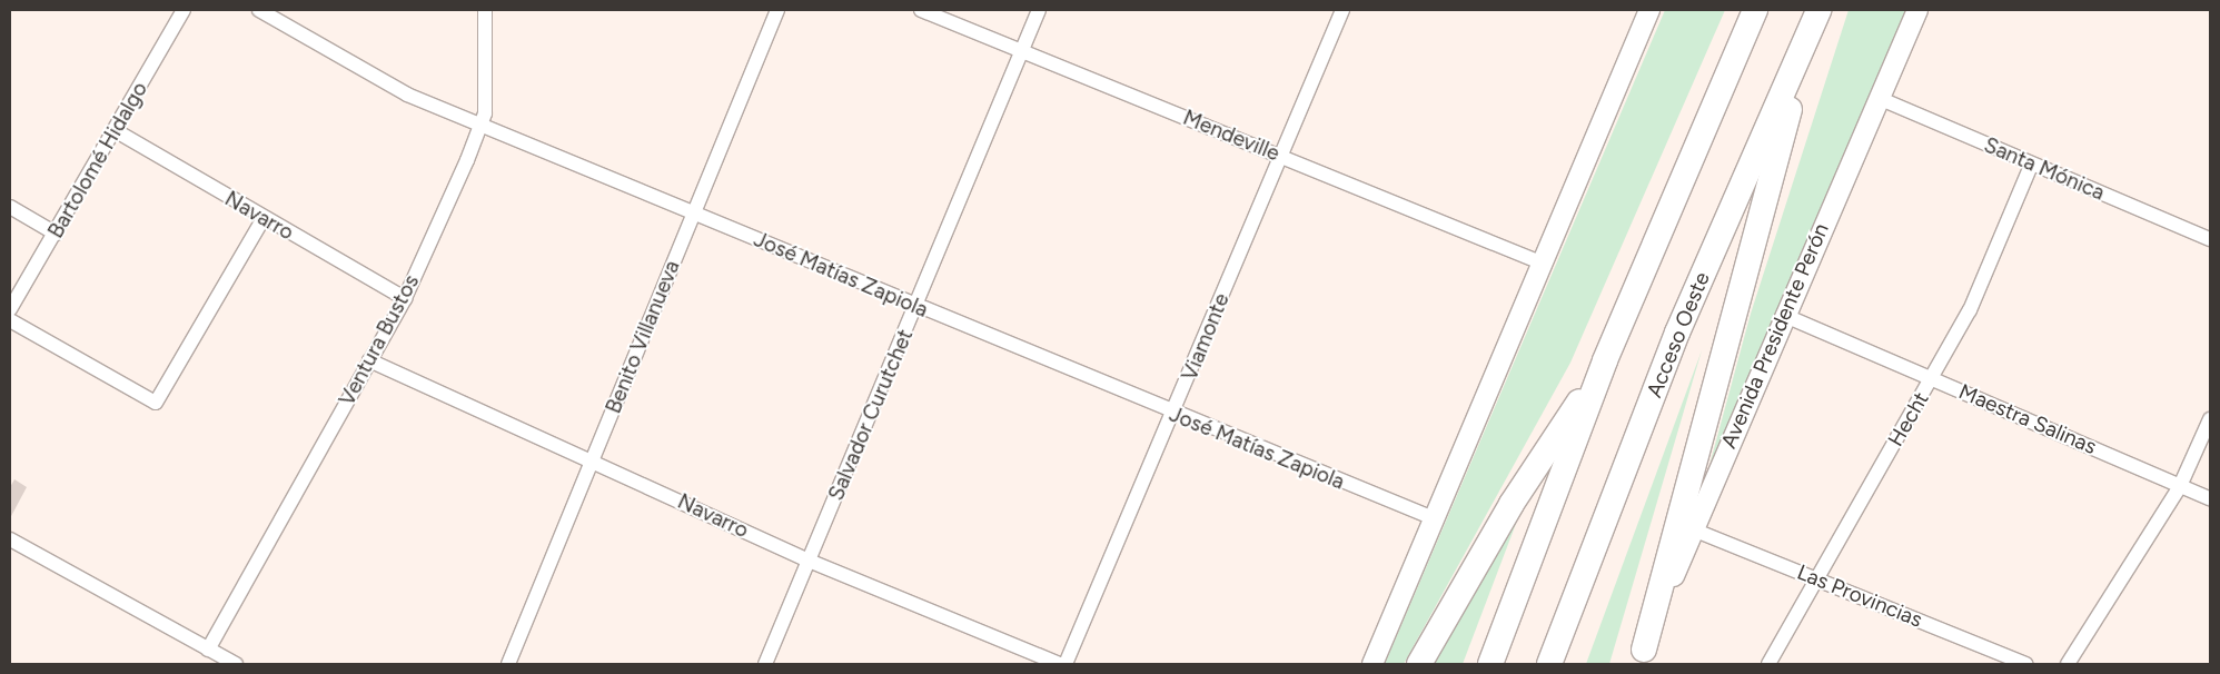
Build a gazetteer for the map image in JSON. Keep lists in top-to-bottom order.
{
  "streets": {
    "highway": ["Acceso Oeste"],
    "street": [
      "Mendeville",
      "Bartolomé Hidalgo",
      "Santa Mónica",
      "Navarro",
      "José Matías Zapiola",
      "Avenida Presidente Perón",
      "Benito Villanueva",
      "Viamonte",
      "Ventura Bustos",
      "Salvador Curutchet",
      "Hecht",
      "Maestra Salinas",
      "Las Provincias"
    ]
  },
  "crossings": [
    ["Mendeville", "Viamonte"],
    ["Mendeville", "Salvador Curutchet"],
    ["Bartolomé Hidalgo", "Navarro"],
    ["Santa Mónica", "Avenida Presidente Perón"],
    ["Santa Mónica", "Hecht"],
    ["Navarro", "Benito Villanueva"],
    ["Navarro", "Ventura Bustos"],
    ["Navarro", "Salvador Curutchet"],
    ["José Matías Zapiola", "Benito Villanueva"],
    ["José Matías Zapiola", "Viamonte"],
    ["José Matías Zapiola", "Ventura Bustos"],
    ["José Matías Zapiola", "Salvador Curutchet"],
    ["Avenida Presidente Perón", "Maestra Salinas"],
    ["Avenida Presidente Perón", "Las Provincias"],
    ["Hecht", "Maestra Salinas"],
    ["Hecht", "Las Provincias"]
  ]
}
